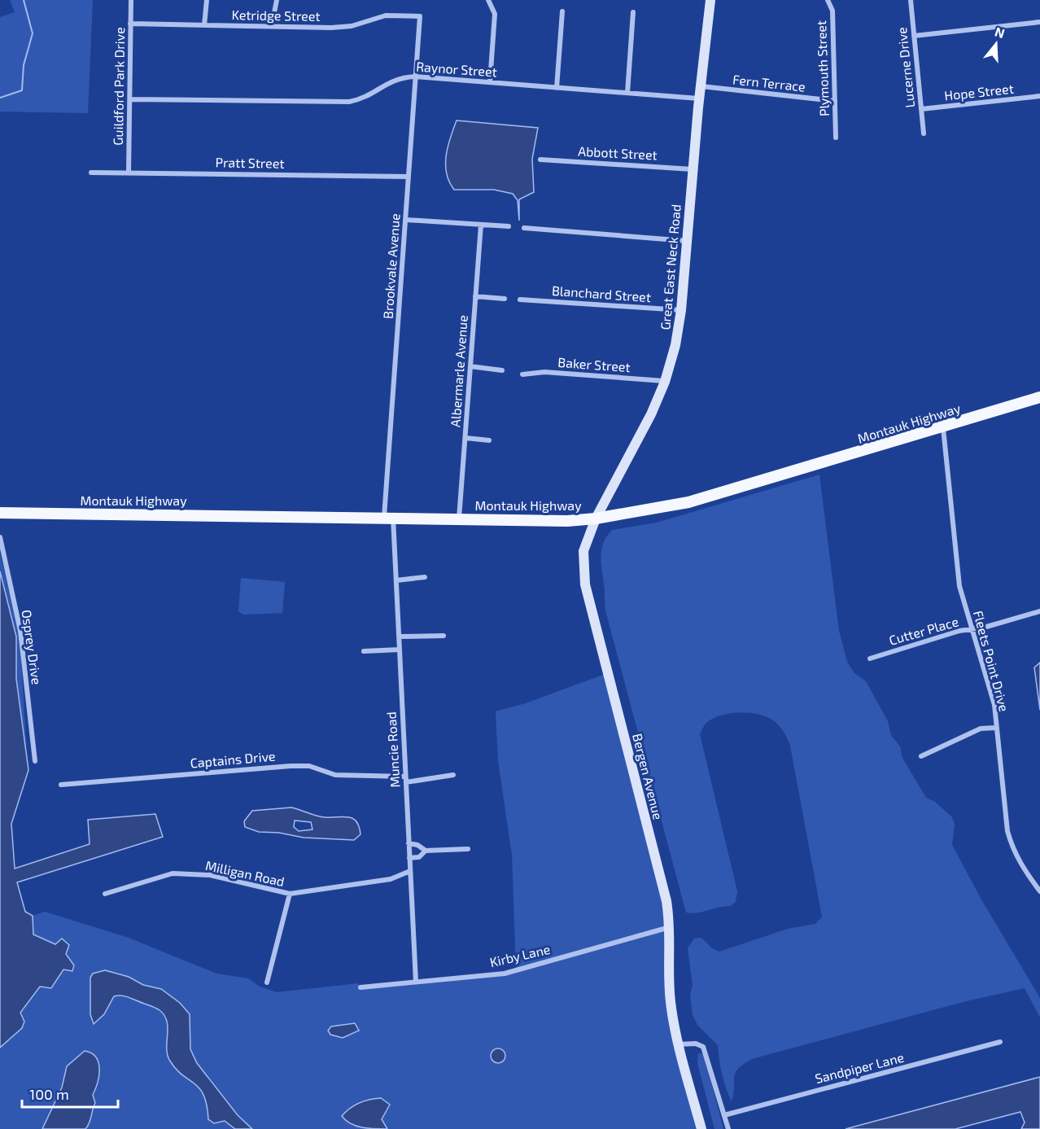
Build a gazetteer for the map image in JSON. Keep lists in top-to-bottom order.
{
  "streets": {
    "main road": ["Great East Neck Road", "Montauk Highway", "Bergen Avenue"],
    "street": [
      "Ketridge Street",
      "Lucerne Drive",
      "Plymouth Street",
      "Raynor Street",
      "Fern Terrace",
      "Guildford Park Drive",
      "Hope Street",
      "Abbott Street",
      "Pratt Street",
      "Brookvale Avenue",
      "Blanchard Street",
      "Baker Street",
      "Albermarle Avenue",
      "Cutter Place",
      "Osprey Drive",
      "Fleets Point Drive",
      "Muncie Road",
      "Captains Drive",
      "Milligan Road",
      "Kirby Lane",
      "Sandpiper Lane"
    ]
  },
  "crossings": [
    ["Ketridge Street", "Guildford Park Drive"],
    ["Ketridge Street", "Brookvale Avenue"],
    ["Lucerne Drive", "Hope Street"],
    ["Plymouth Street", "Fern Terrace"],
    ["Raynor Street", "Guildford Park Drive"],
    ["Raynor Street", "Brookvale Avenue"],
    ["Raynor Street", "Great East Neck Road"],
    ["Fern Terrace", "Great East Neck Road"],
    ["Guildford Park Drive", "Pratt Street"],
    ["Abbott Street", "Great East Neck Road"],
    ["Pratt Street", "Brookvale Avenue"],
    ["Brookvale Avenue", "Montauk Highway"],
    ["Brookvale Avenue", "Muncie Road"],
    ["Great East Neck Road", "Blanchard Street"],
    ["Great East Neck Road", "Baker Street"],
    ["Great East Neck Road", "Montauk Highway"],
    ["Great East Neck Road", "Bergen Avenue"],
    ["Albermarle Avenue", "Montauk Highway"],
    ["Montauk Highway", "Fleets Point Drive"],
    ["Montauk Highway", "Muncie Road"],
    ["Montauk Highway", "Bergen Avenue"],
    ["Cutter Place", "Fleets Point Drive"],
    ["Muncie Road", "Captains Drive"],
    ["Muncie Road", "Milligan Road"],
    ["Muncie Road", "Kirby Lane"],
    ["Bergen Avenue", "Kirby Lane"]
  ],
  "scale_bar": "100 m",
  "north": "top"
}
